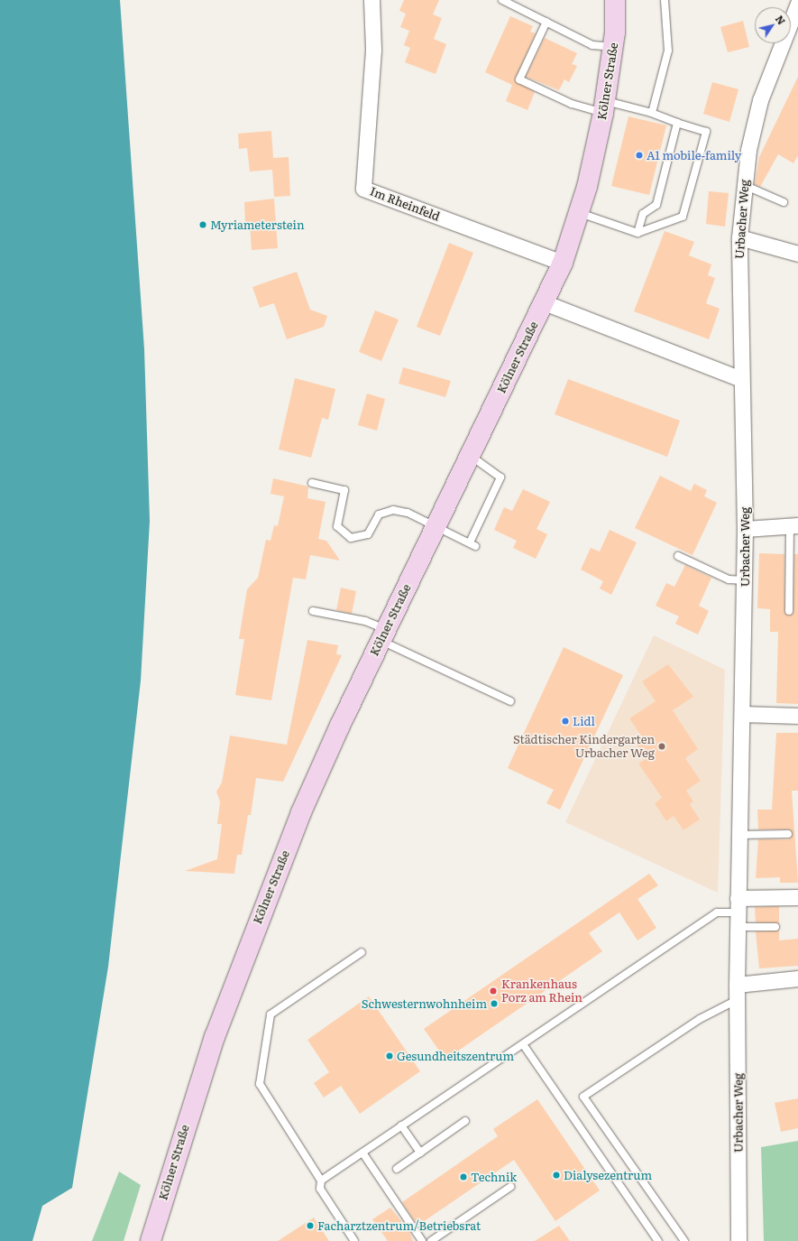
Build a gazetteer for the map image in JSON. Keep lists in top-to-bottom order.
{
  "streets": {
    "main road": ["Kölner Straße"],
    "street": ["Im Rheinfeld", "Urbacher Weg"]
  },
  "crossings": [
    ["Kölner Straße", "Im Rheinfeld"]
  ],
  "places": [
    "A1 mobile-family",
    "Myriameterstein",
    "Lidl",
    "Städtischer Kindergarten Urbacher Weg",
    "Krankenhaus Porz am Rhein",
    "Schwesternwohnheim",
    "Gesundheitszentrum",
    "Dialysezentrum",
    "Technik",
    "Facharztzentrum/Betriebsrat"
  ],
  "north": "top right"
}
